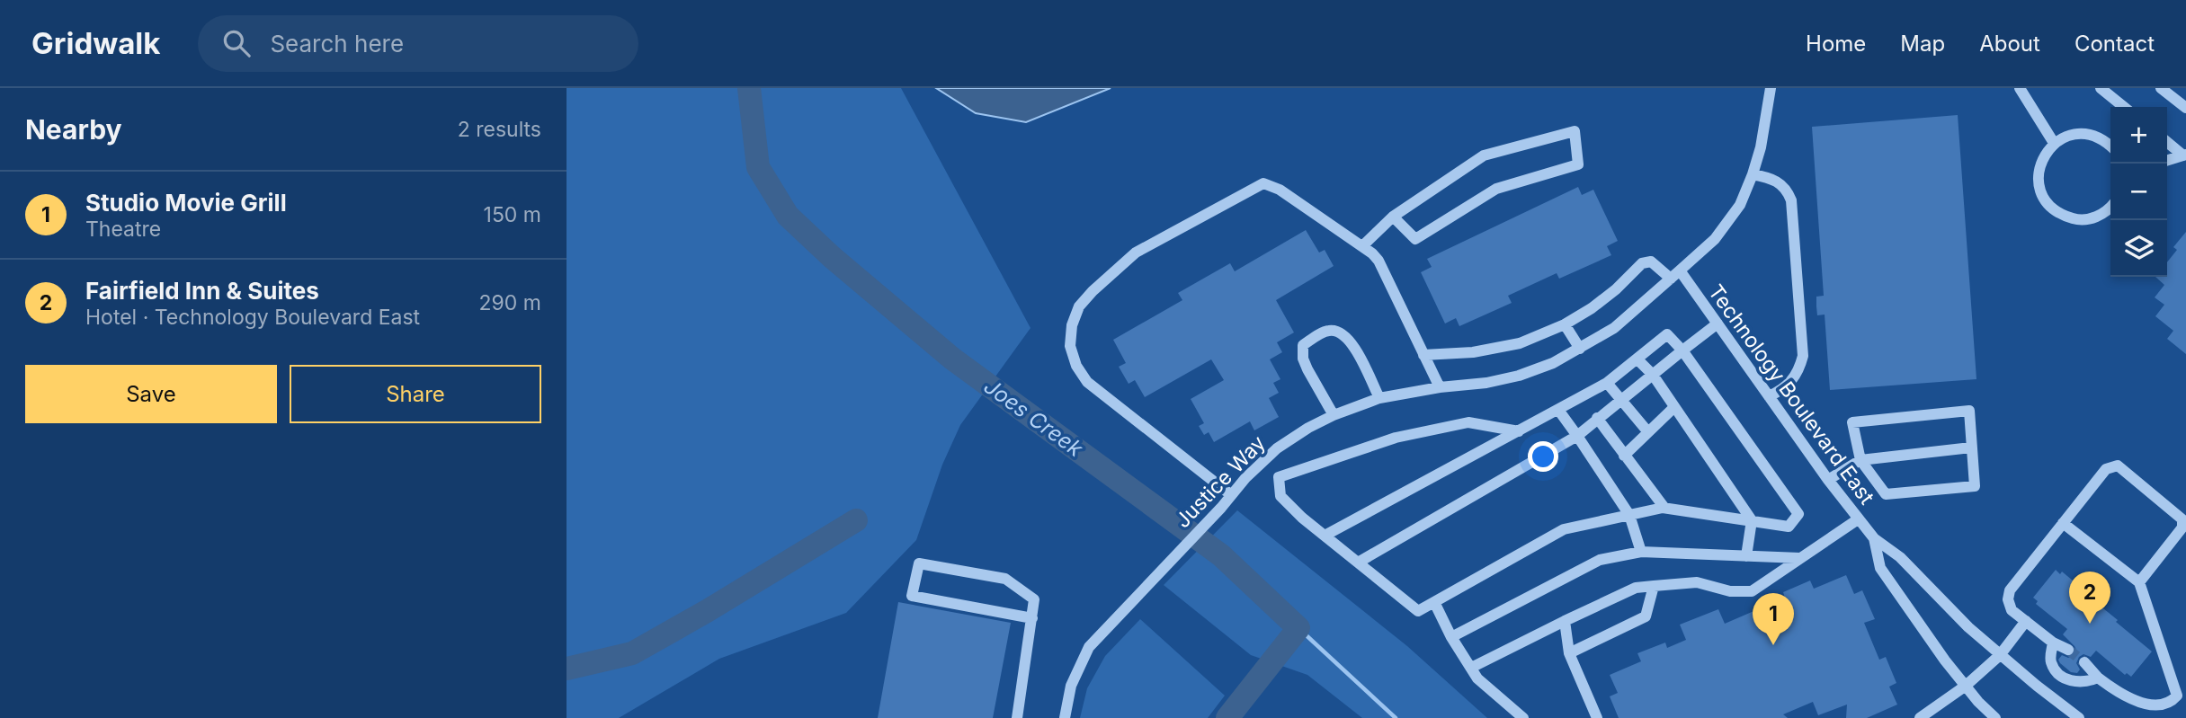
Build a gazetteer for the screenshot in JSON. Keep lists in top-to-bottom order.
{
  "streets": {
    "street": ["Technology Boulevard East", "Justice Way"]
  },
  "crossings": [
    ["Technology Boulevard East", "Justice Way"]
  ],
  "water": ["Joes Creek"],
  "page": {
    "header": "Gridwalk",
    "search": "Search here",
    "nav": [
      "Home",
      "Map",
      "About",
      "Contact"
    ],
    "heading": ["Nearby", "2 results"],
    "map_buttons": ["+", "−"],
    "list": [
      {
        "mark": "1",
        "name": "Studio Movie Grill",
        "note": "Theatre",
        "value": "150 m"
      },
      {
        "mark": "2",
        "name": "Fairfield Inn & Suites",
        "note": "Hotel · Technology Boulevard East",
        "value": "290 m"
      }
    ],
    "buttons": ["Save", "Share"],
    "pins": ["2", "1"]
  }
}
